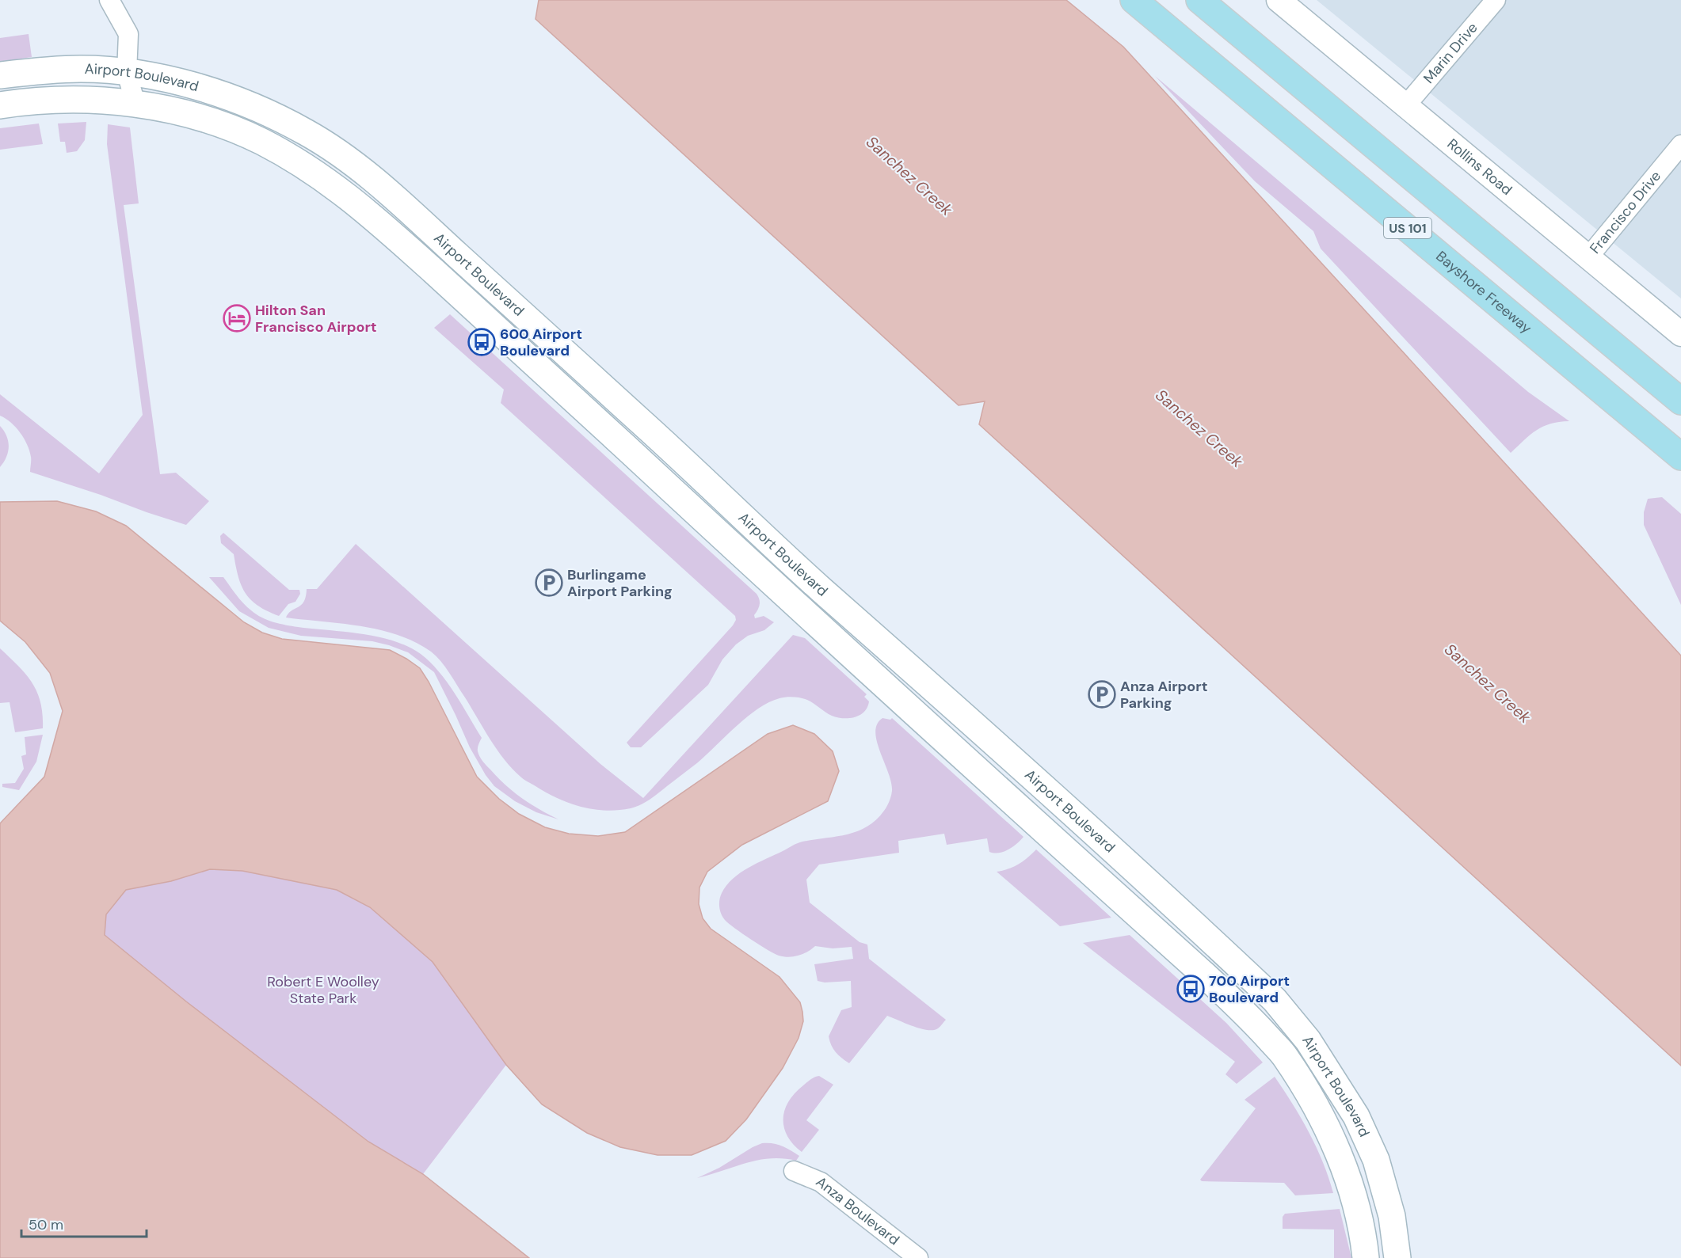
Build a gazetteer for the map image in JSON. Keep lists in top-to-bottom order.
{
  "streets": {
    "highway": ["US 101", "Bayshore Freeway"],
    "main road": ["Airport Boulevard"],
    "street": [
      "Marin Drive",
      "Rollins Road",
      "Francisco Drive",
      "Anza Boulevard"
    ]
  },
  "crossings": [
    ["Marin Drive", "Rollins Road"],
    ["Rollins Road", "Francisco Drive"]
  ],
  "water": ["Sanchez Creek"],
  "parks": ["Robert E Woolley State Park"],
  "places": {
    "hotel": ["Hilton San Francisco Airport"],
    "bus stop": ["600 Airport Boulevard", "700 Airport Boulevard"],
    "parking": ["Burlingame Airport Parking", "Anza Airport Parking"]
  },
  "scale_bar": "50 m"
}
